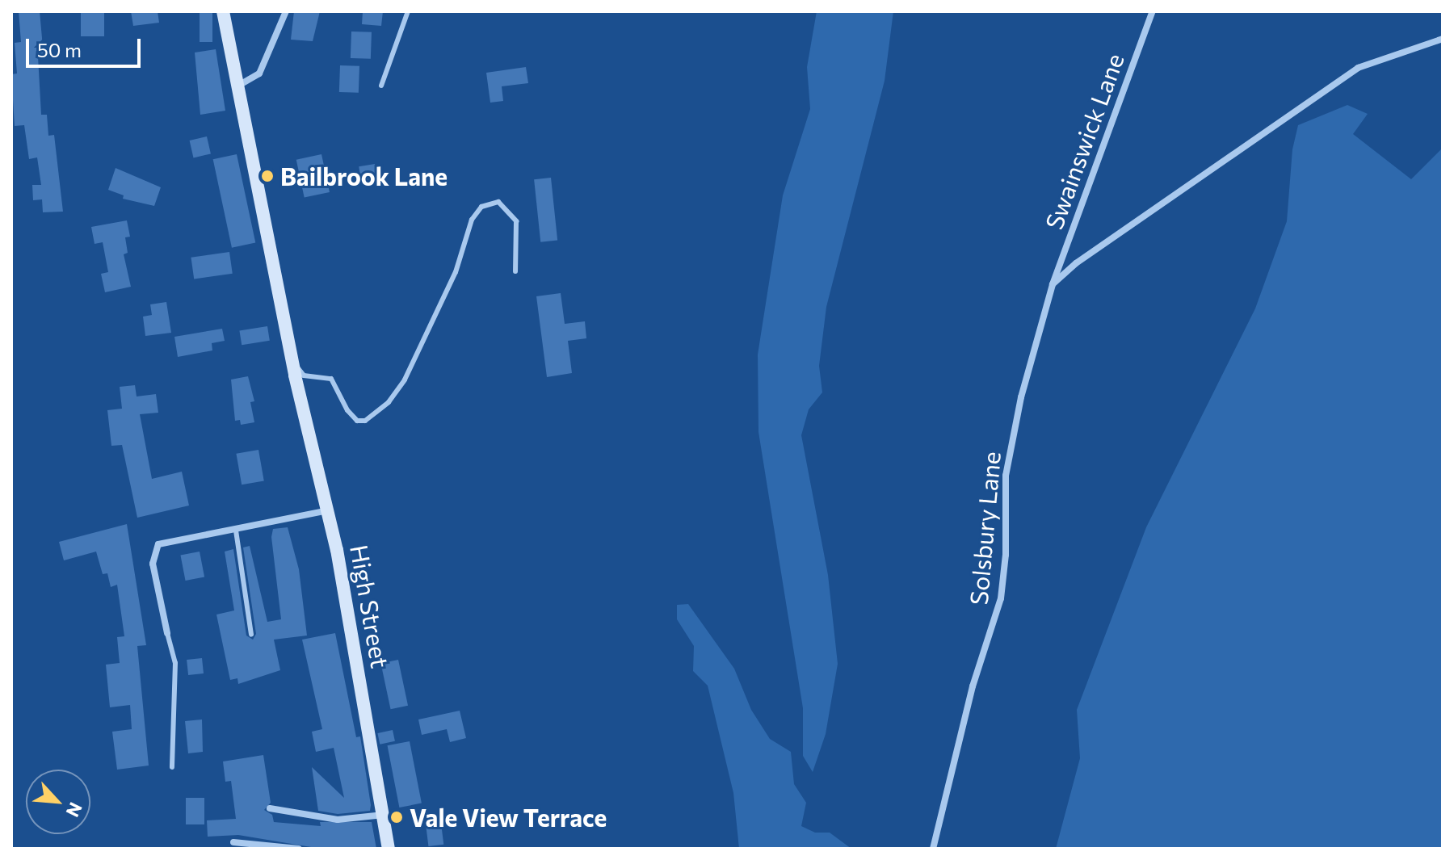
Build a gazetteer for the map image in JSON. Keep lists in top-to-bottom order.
{
  "streets": {
    "street": ["Swainswick Lane", "Solsbury Lane", "High Street"]
  },
  "crossings": [
    ["Swainswick Lane", "Solsbury Lane"]
  ],
  "places": ["Bailbrook Lane", "Vale View Terrace"],
  "scale_bar": "50 m",
  "north": "bottom right"
}
